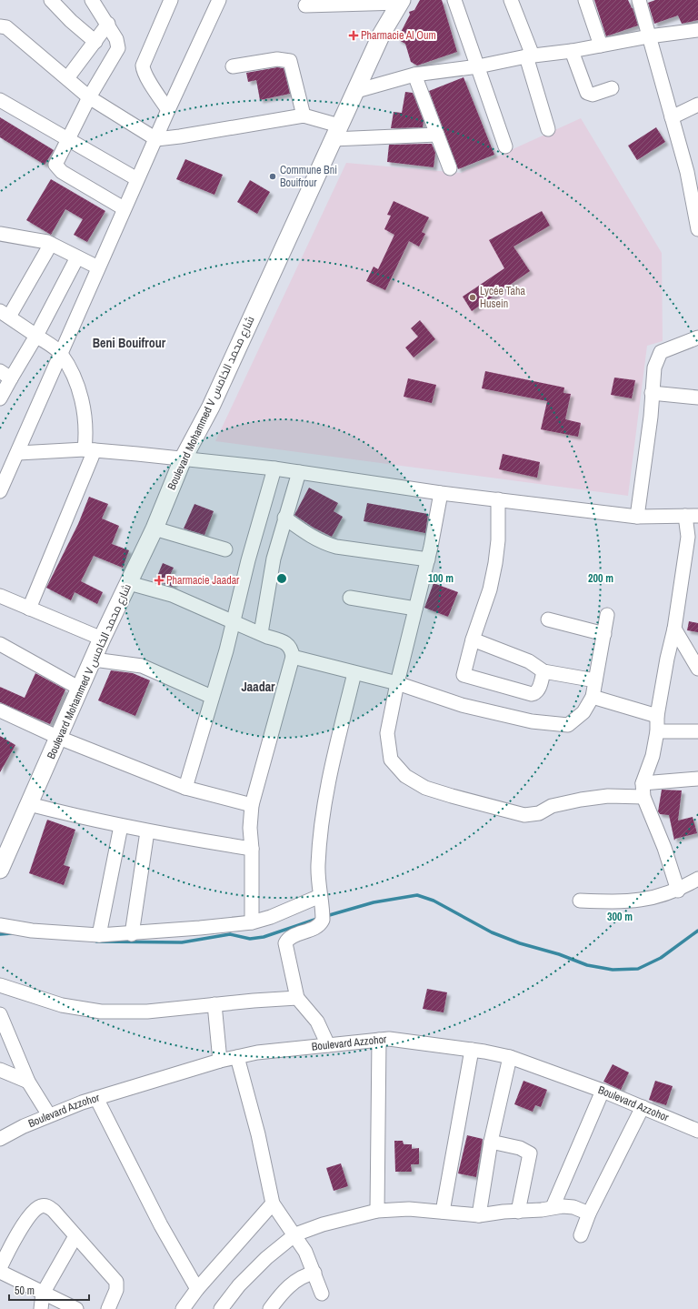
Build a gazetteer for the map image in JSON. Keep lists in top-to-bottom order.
{
  "streets": {
    "main road": ["Boulevard Mohammed V شارع محمد الخامس"],
    "street": ["Boulevard Azzohor"]
  },
  "districts": ["Beni Bouifrour", "Jaadar"],
  "places": {
    "health": ["Pharmacie Al Oum", "Pharmacie Jaadar"],
    "other": ["Commune Bni Bouifrour", "Lycée Taha Husein"]
  },
  "scale_bar": "50 m",
  "rings": ["100 m", "200 m", "300 m"]
}
